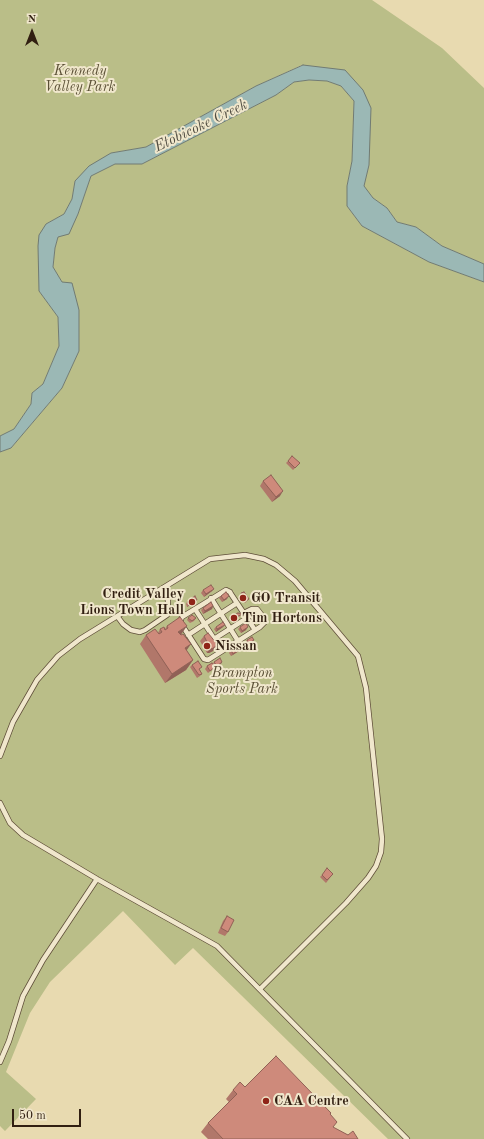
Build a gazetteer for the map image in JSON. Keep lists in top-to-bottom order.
{
  "water": ["Etobicoke Creek"],
  "parks": ["Kennedy Valley Park", "Brampton Sports Park"],
  "places": [
    "GO Transit",
    "Credit Valley Lions Town Hall",
    "Tim Hortons",
    "Nissan",
    "CAA Centre"
  ],
  "scale_bar": "50 m",
  "north": "top"
}
